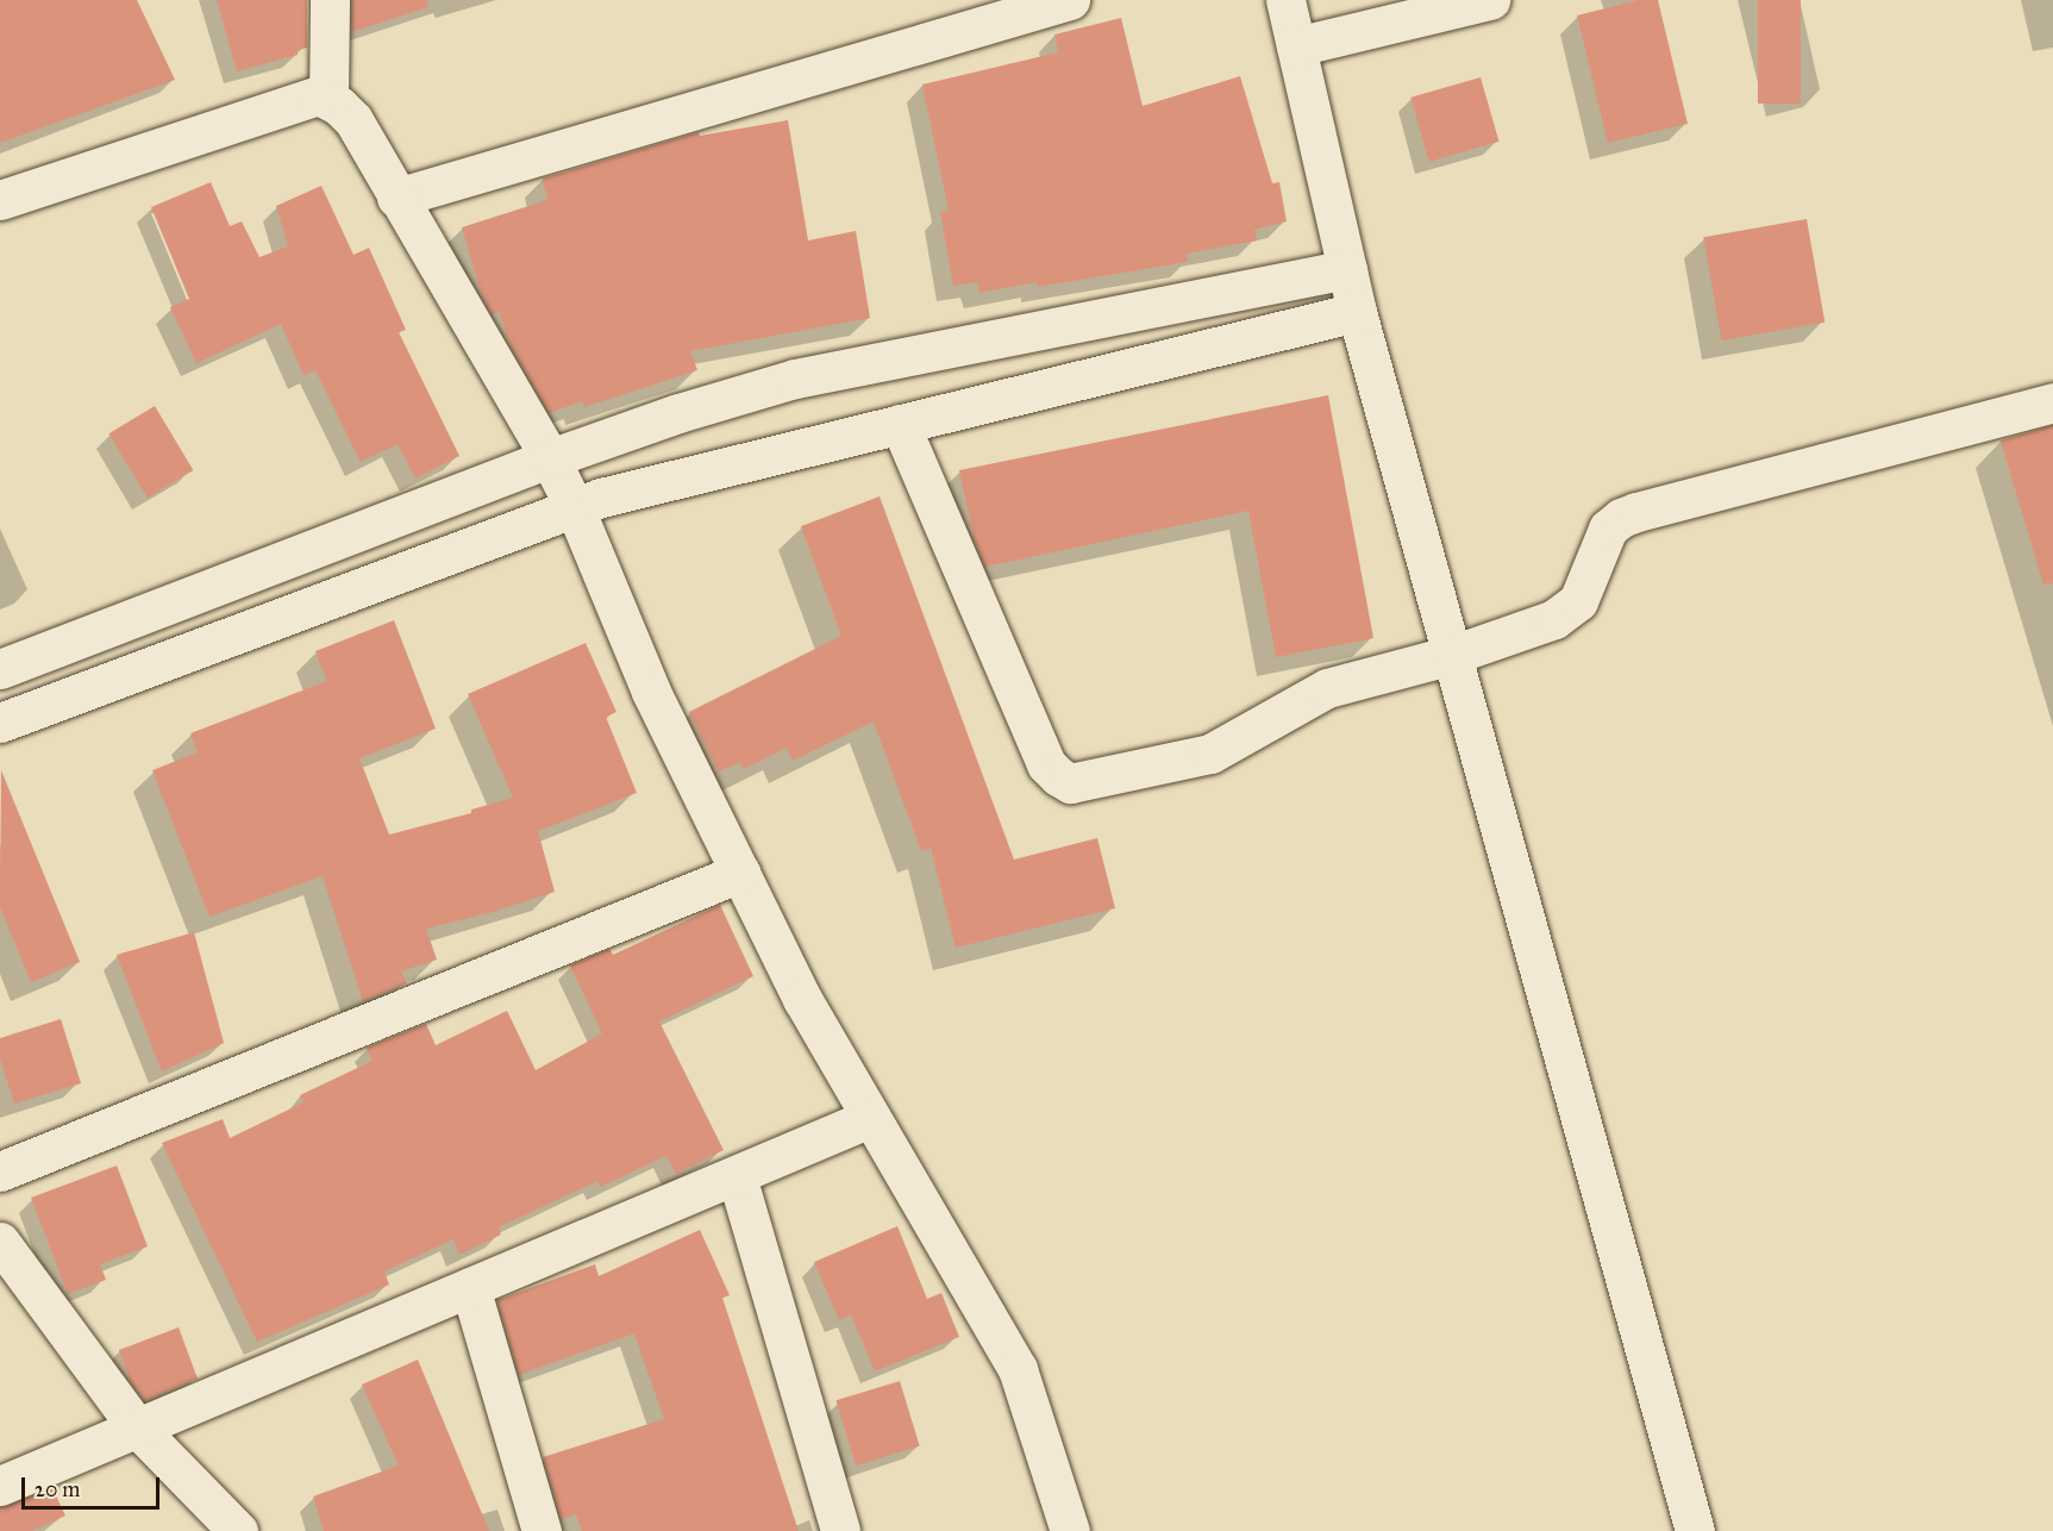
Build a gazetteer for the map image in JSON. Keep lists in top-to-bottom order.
{
  "scale_bar": "20 m"
}
